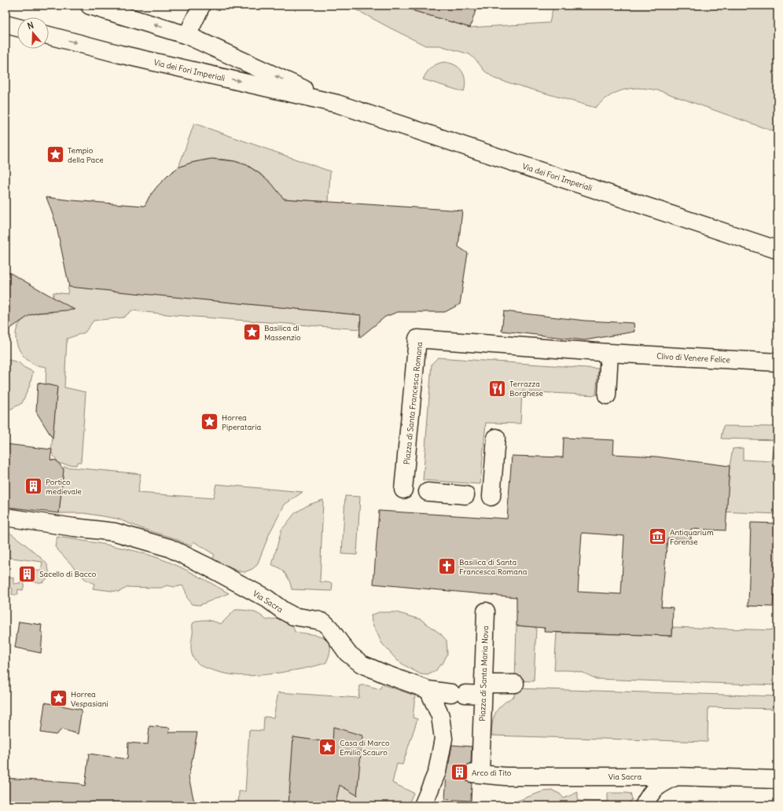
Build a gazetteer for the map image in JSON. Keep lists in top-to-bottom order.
{
  "streets": {
    "street": [
      "Via dei Fori Imperiali",
      "Clivo di Venere Felice",
      "Piazza di Santa Francesca Romana",
      "Via Sacra",
      "Piazza di Santa Maria Nova"
    ]
  },
  "crossings": [
    ["Clivo di Venere Felice", "Piazza di Santa Francesca Romana"],
    ["Via Sacra", "Piazza di Santa Maria Nova"]
  ],
  "places": {
    "place": [
      "Tempio della Pace",
      "Basilica di Massenzio",
      "Horrea Piperataria",
      "Horrea Vespasiani",
      "Casa di Marco Emilio Scauro"
    ],
    "restaurant": ["Terrazza Borghese"],
    "building": ["Portico medievale", "Sacello di Bacco", "Arco di Tito"],
    "museum": ["Antiquarium Forense"],
    "church": ["Basilica di Santa Francesca Romana"]
  },
  "north": "top"
}
